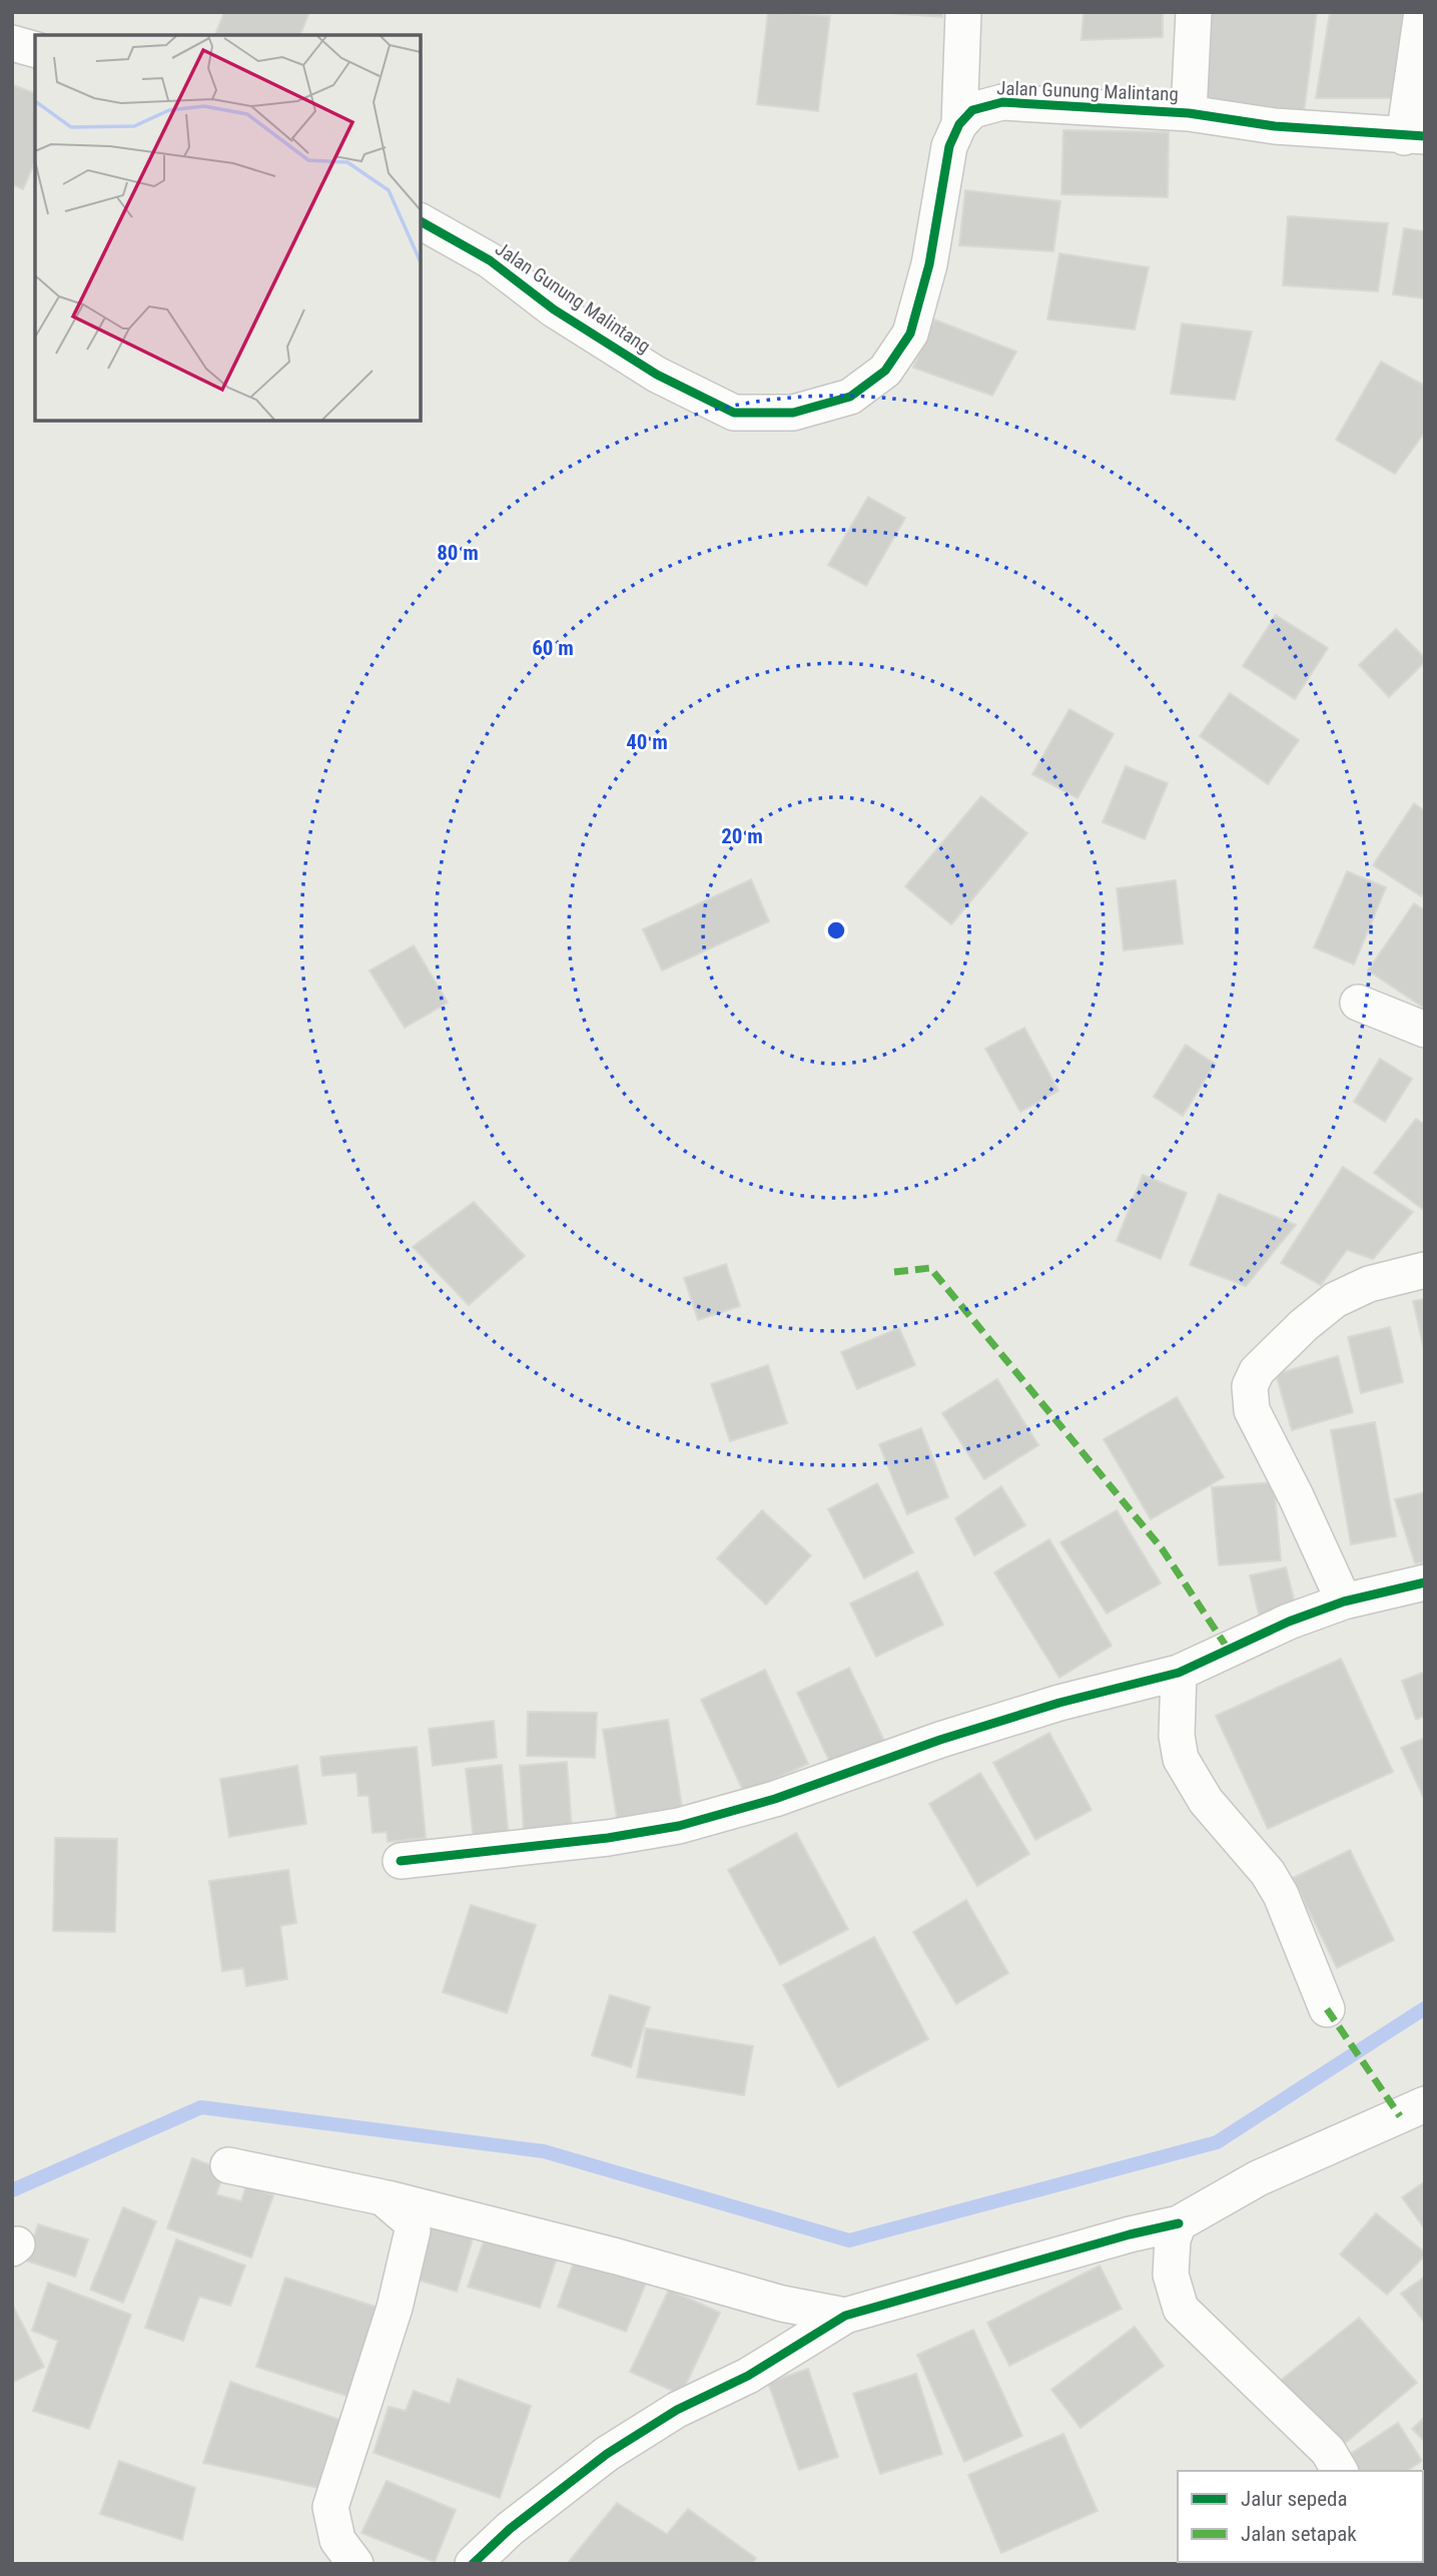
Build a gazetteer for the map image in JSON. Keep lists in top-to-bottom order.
{
  "streets": {
    "street": ["Jalan Gunung Malintang"]
  },
  "legend": ["Jalur sepeda", "Jalan setapak"],
  "rings": [
    "80 m",
    "60 m",
    "40 m",
    "20 m"
  ]
}
